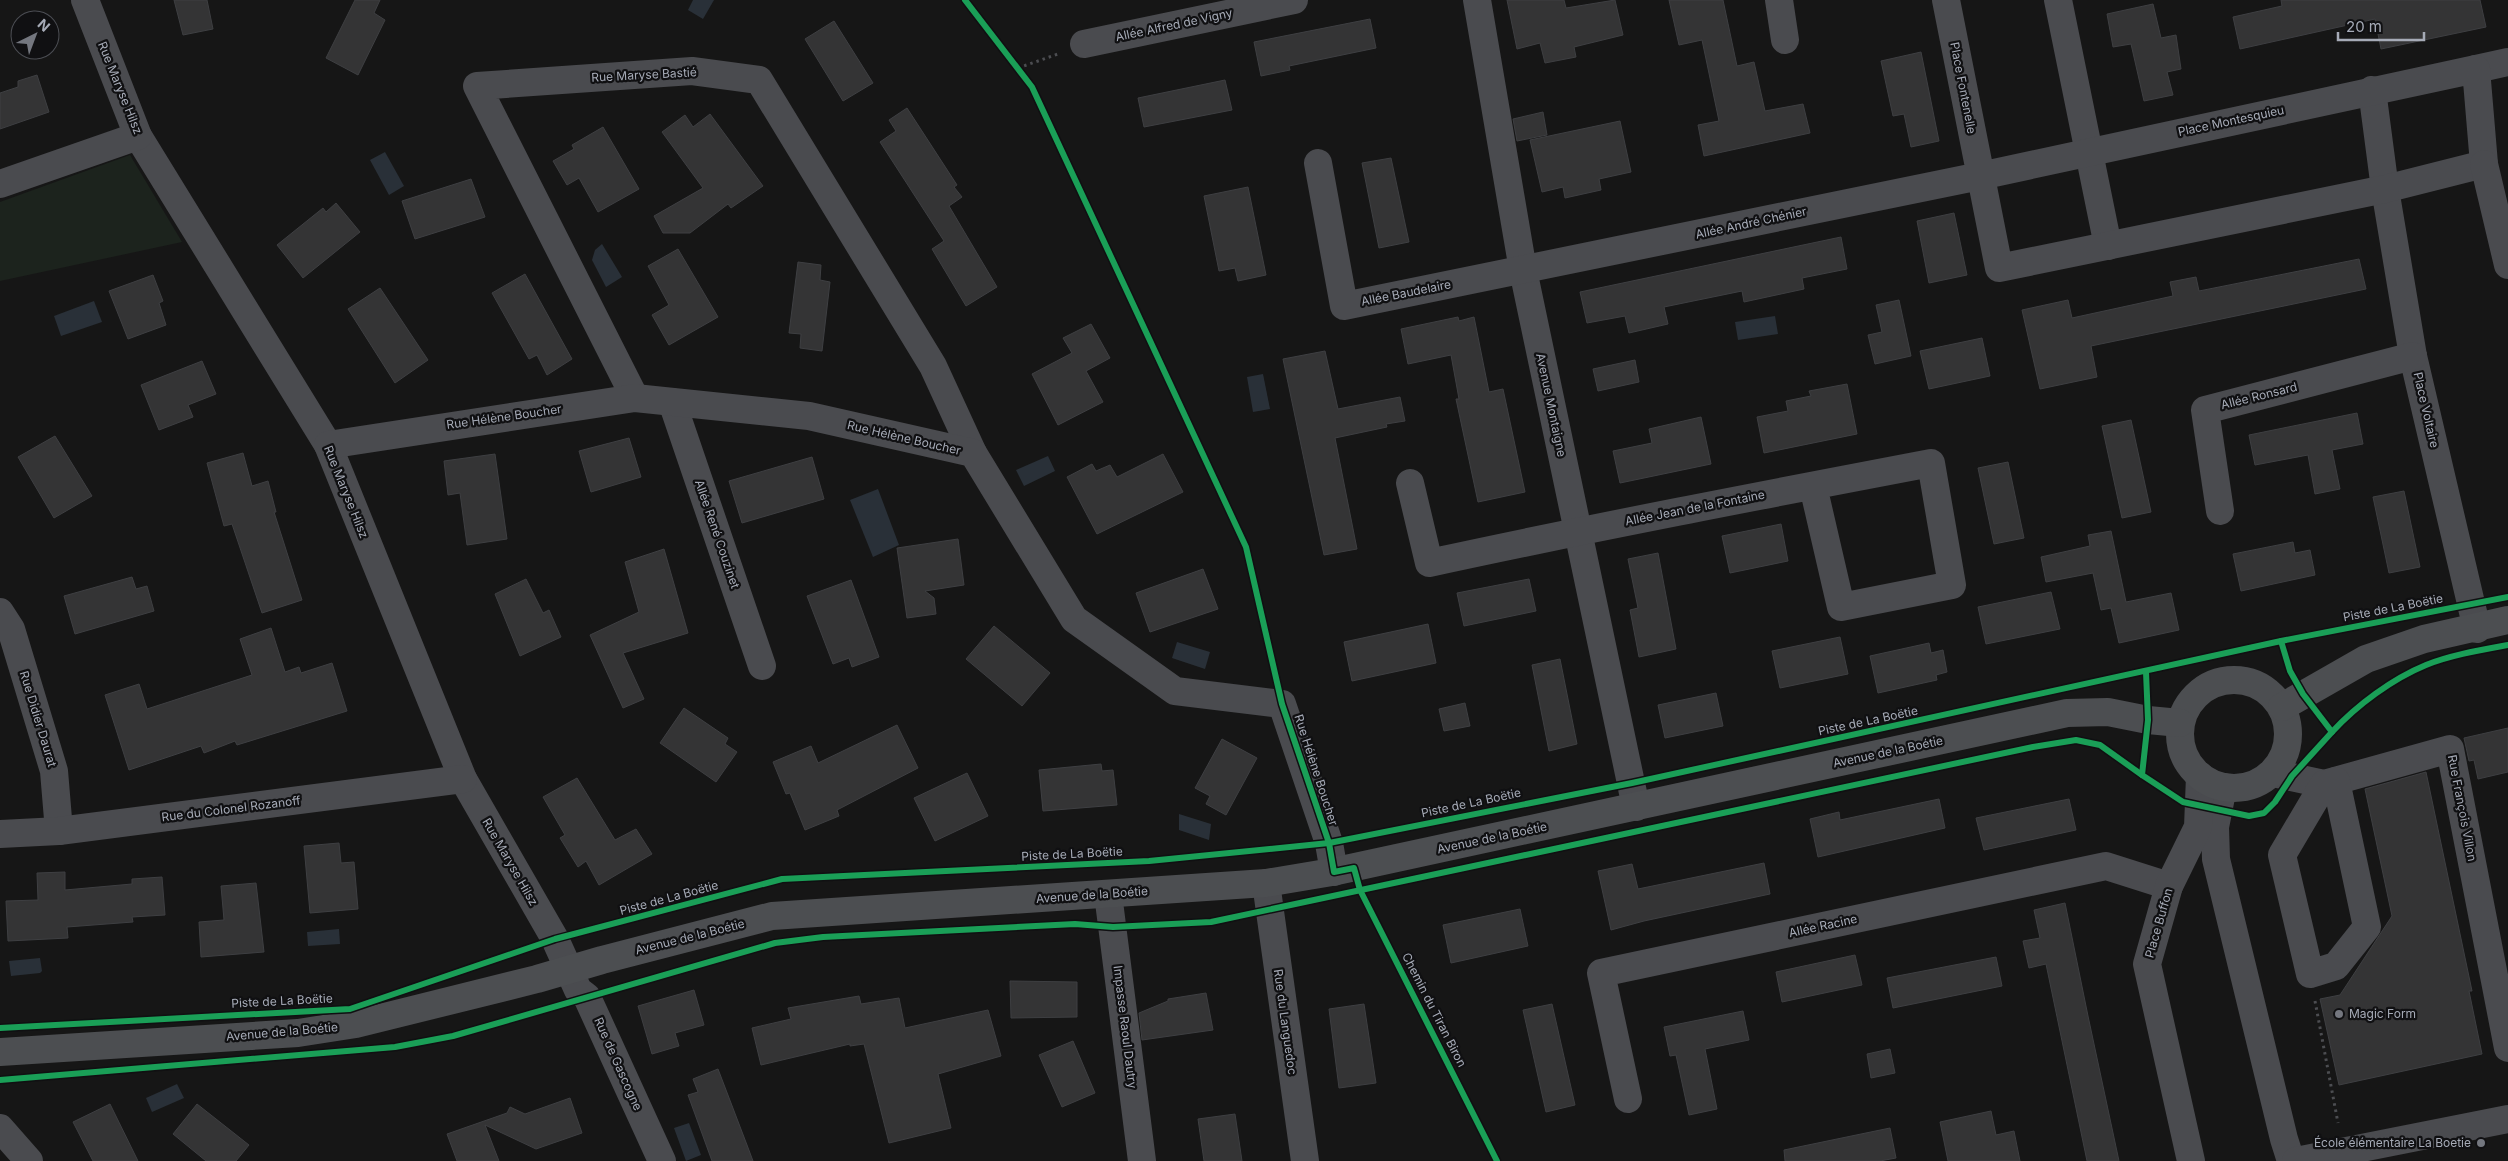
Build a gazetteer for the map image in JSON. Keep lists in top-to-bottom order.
{
  "streets": {
    "main road": ["Avenue de la Boétie"],
    "street": [
      "Allée Alfred de Vigny",
      "Rue Maryse Bastié",
      "Rue Maryse Hilsz",
      "Place Fontenelle",
      "Place Montesquieu",
      "Allée André Chénier",
      "Allée Baudelaire",
      "Allée Ronsard",
      "Avenue Montaigne",
      "Place Voltaire",
      "Rue Hélène Boucher",
      "Allée Jean de la Fontaine",
      "Allée René Couzinet",
      "Rue Didier Daurat",
      "Rue François Villon",
      "Rue du Colonel Rozanoff",
      "Place Buffon",
      "Allée Racine",
      "Rue du Languedoc",
      "Impasse Raoul Dautry",
      "Rue de Gascogne"
    ],
    "cycle path": ["Piste de La Boëtie", "Chemin du Tiran Biron"]
  },
  "crossings": [
    ["Rue Maryse Bastié", "Rue Hélène Boucher"],
    ["Rue Maryse Hilsz", "Rue Hélène Boucher"],
    ["Rue Maryse Hilsz", "Avenue de la Boétie"],
    ["Rue Maryse Hilsz", "Rue du Colonel Rozanoff"],
    ["Rue Maryse Hilsz", "Rue de Gascogne"],
    ["Place Fontenelle", "Place Montesquieu"],
    ["Place Fontenelle", "Allée André Chénier"],
    ["Place Montesquieu", "Allée André Chénier"],
    ["Allée André Chénier", "Allée Baudelaire"],
    ["Allée André Chénier", "Avenue Montaigne"],
    ["Allée Baudelaire", "Avenue Montaigne"],
    ["Allée Ronsard", "Place Voltaire"],
    ["Avenue Montaigne", "Allée Jean de la Fontaine"],
    ["Avenue Montaigne", "Avenue de la Boétie"],
    ["Rue Hélène Boucher", "Allée René Couzinet"],
    ["Rue Hélène Boucher", "Avenue de la Boétie"],
    ["Rue Didier Daurat", "Rue du Colonel Rozanoff"],
    ["Avenue de la Boétie", "Rue François Villon"],
    ["Avenue de la Boétie", "Place Buffon"],
    ["Avenue de la Boétie", "Rue du Languedoc"],
    ["Avenue de la Boétie", "Impasse Raoul Dautry"],
    ["Avenue de la Boétie", "Rue de Gascogne"],
    ["Rue François Villon", "Place Buffon"],
    ["Place Buffon", "Allée Racine"]
  ],
  "places": ["Magic Form", "École élémentaire La Boetie"],
  "scale_bar": "20 m",
  "north": "top right"
}
